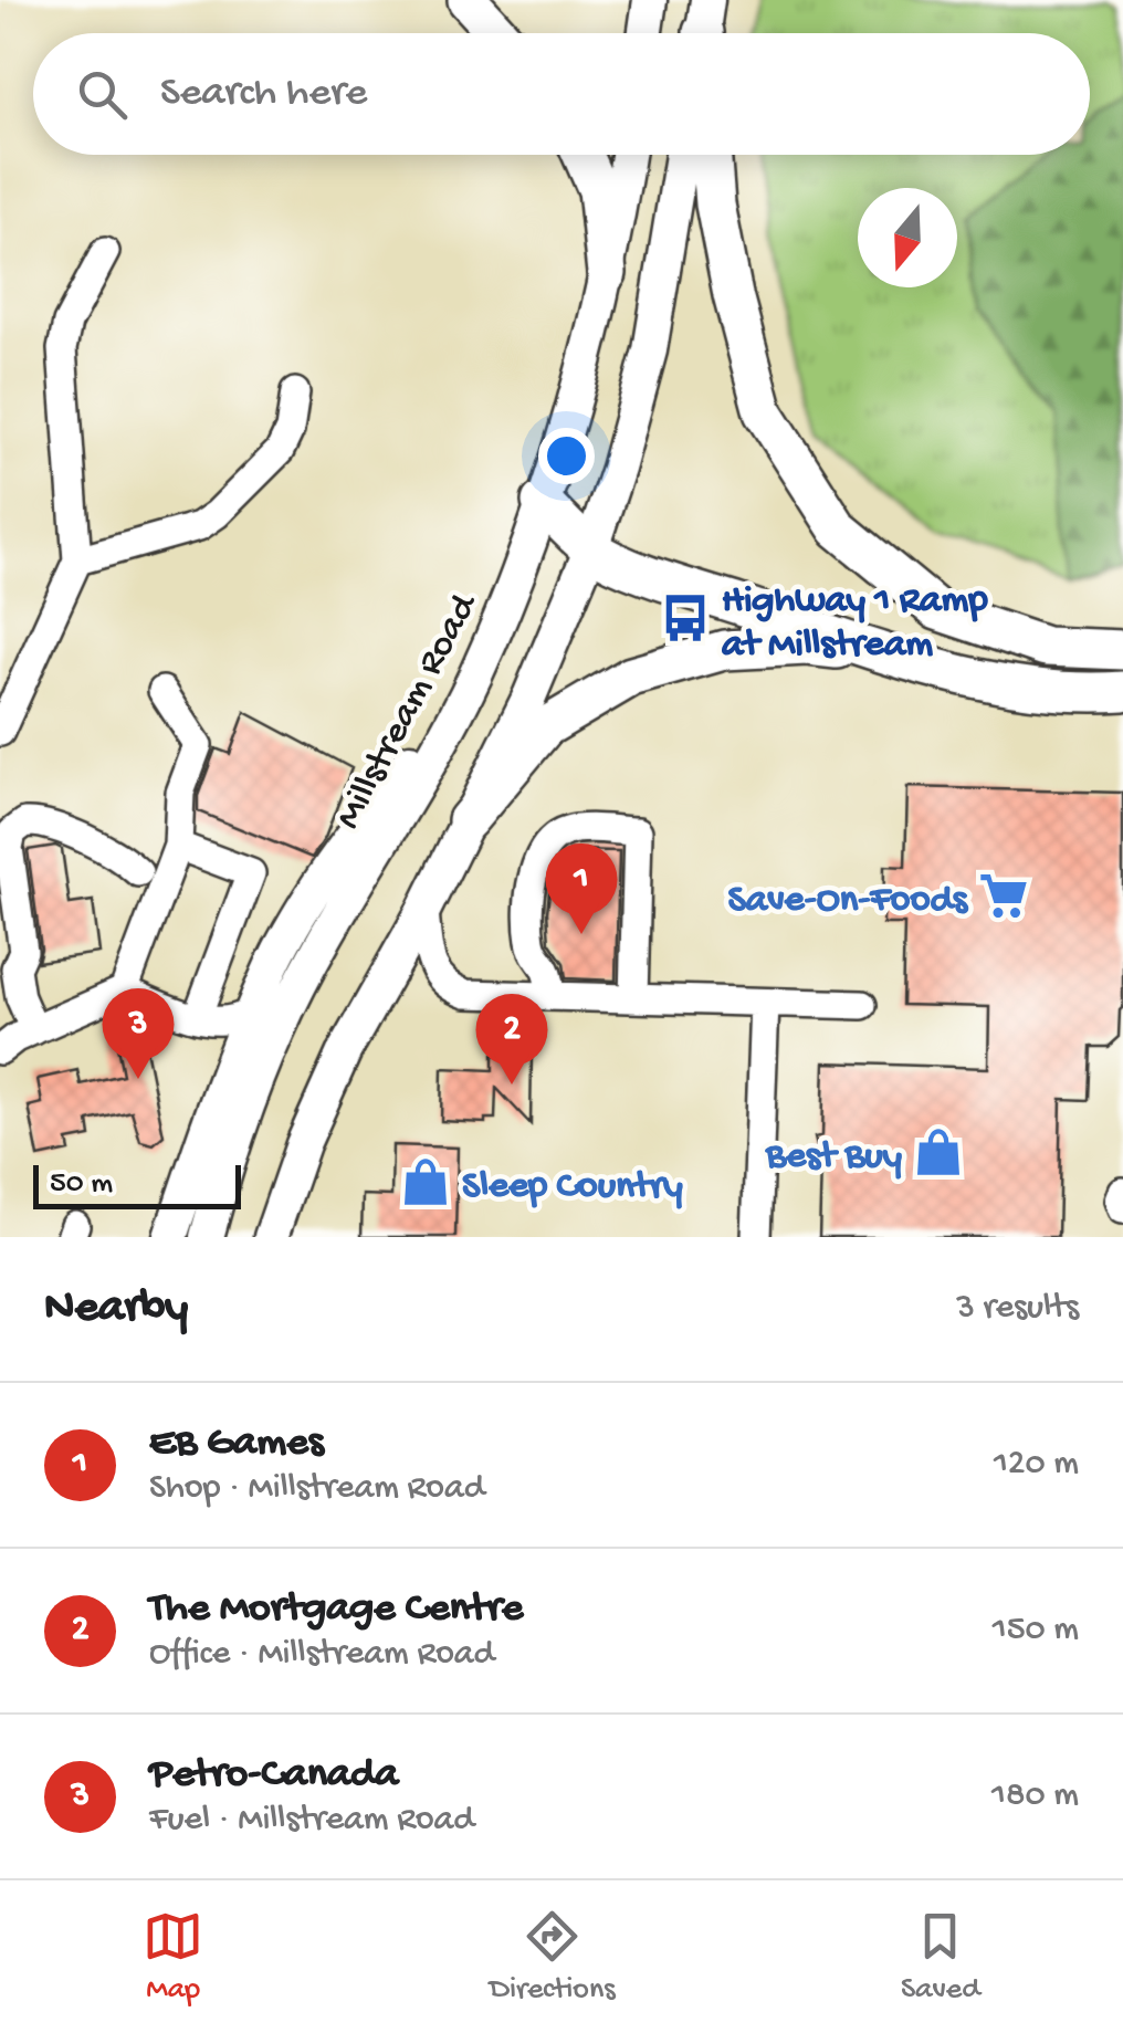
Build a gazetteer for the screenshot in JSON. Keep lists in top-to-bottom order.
{
  "streets": {
    "main road": ["Millstream Road"]
  },
  "places": {
    "bus stop": ["Highway 1 Ramp at Millstream"],
    "supermarket": ["Save-On-Foods"],
    "shop": ["Best Buy", "Sleep Country"]
  },
  "scale_bar": "50 m",
  "north": "bottom",
  "page": {
    "search": "Search here",
    "pins": ["1", "3", "2"],
    "scale": "50 m",
    "heading": ["Nearby", "3 results"],
    "list": [
      {
        "mark": "1",
        "name": "EB Games",
        "note": "Shop · Millstream Road",
        "value": "120 m"
      },
      {
        "mark": "2",
        "name": "The Mortgage Centre",
        "note": "Office · Millstream Road",
        "value": "150 m"
      },
      {
        "mark": "3",
        "name": "Petro-Canada",
        "note": "Fuel · Millstream Road",
        "value": "180 m"
      }
    ],
    "nav": ["Map", "Directions", "Saved"]
  }
}
